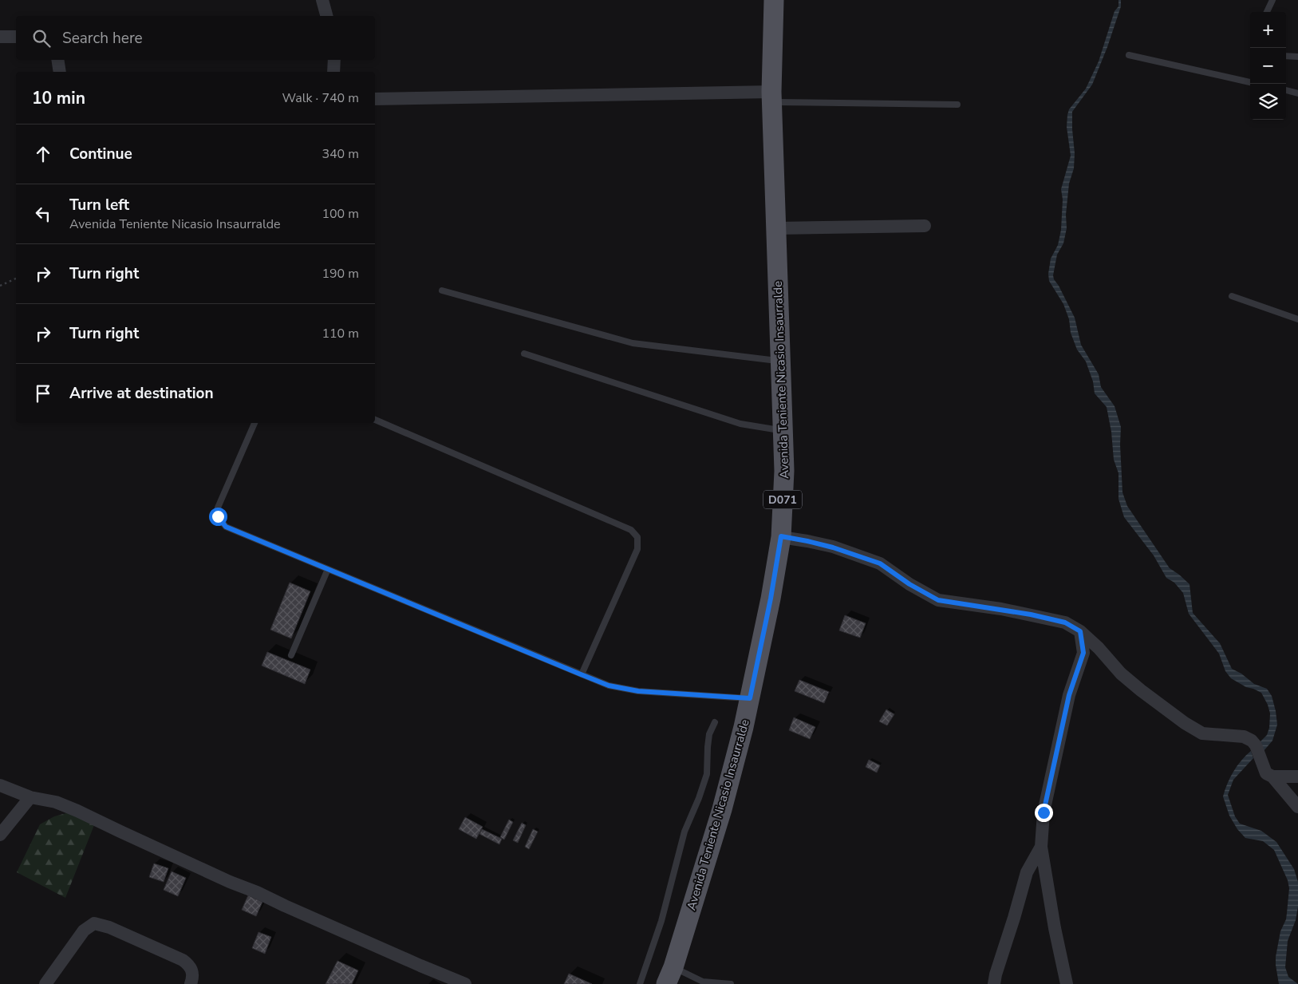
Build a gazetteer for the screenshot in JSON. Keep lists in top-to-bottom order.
{
  "streets": {
    "main road": ["Avenida Teniente Nicasio Insaurralde", "D071"]
  },
  "page": {
    "map_buttons": ["+", "−"],
    "search": "Search here",
    "heading": ["10 min", "Walk · 740 m"],
    "list": [
      ["Continue", "340 m"],
      ["Turn left", "Avenida Teniente Nicasio Insaurralde", "100 m"],
      ["Turn right", "190 m"],
      ["Turn right", "110 m"],
      "Arrive at destination"
    ]
  }
}
